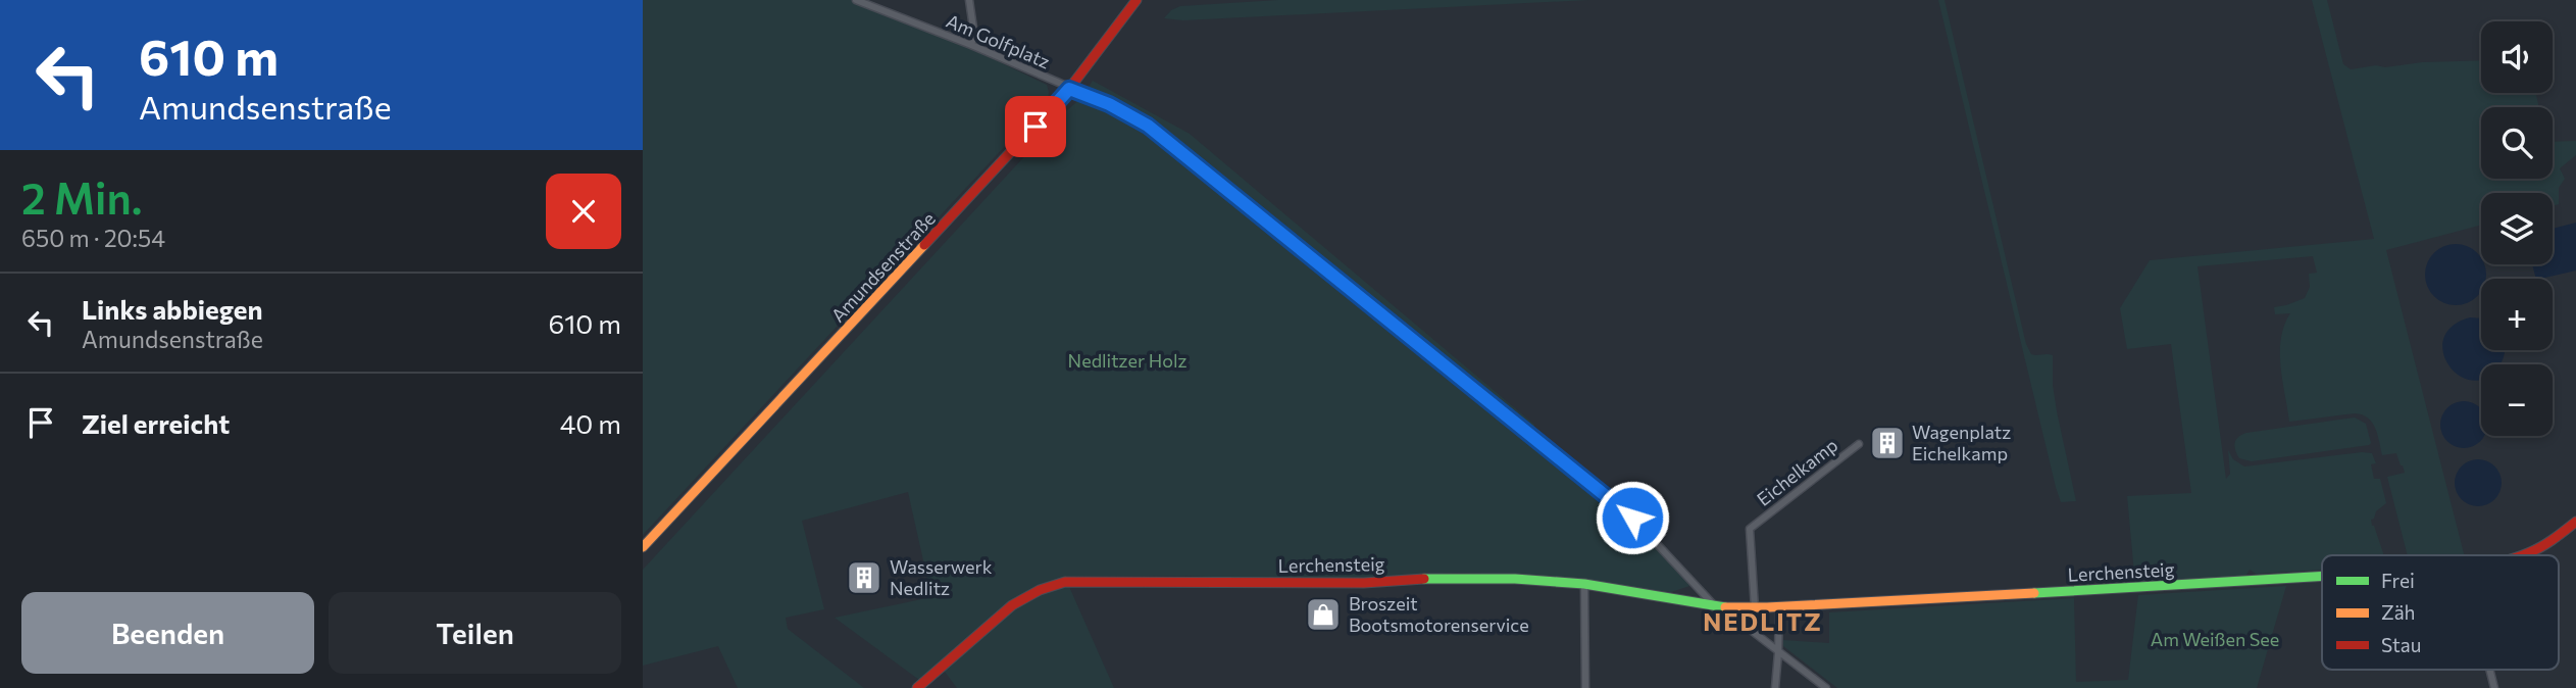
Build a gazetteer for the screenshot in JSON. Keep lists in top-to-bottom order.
{
  "streets": {
    "street": [
      "Am Golfplatz",
      "Amundsenstraße",
      "Eichelkamp",
      "Lerchensteig"
    ]
  },
  "crossings": [
    ["Am Golfplatz", "Amundsenstraße"],
    ["Am Golfplatz", "Lerchensteig"],
    ["Eichelkamp", "Lerchensteig"]
  ],
  "districts": ["NEDLITZ"],
  "parks": ["Nedlitzer Holz", "Am Weißen See"],
  "places": {
    "building": ["Wagenplatz Eichelkamp", "Wasserwerk Nedlitz"],
    "shop": ["Broszeit Bootsmotorenservice"]
  },
  "legend": ["Frei", "Zäh", "Stau"],
  "page": {
    "turn": ["610 m", "Amundsenstraße"],
    "map_buttons": ["+", "−"],
    "heading": ["2 Min.", "650 m · 20:54"],
    "list": [
      {
        "name": "Links abbiegen",
        "note": "Amundsenstraße",
        "value": "610 m"
      },
      {
        "name": "Ziel erreicht",
        "value": "40 m"
      }
    ],
    "buttons": ["Beenden", "Teilen"]
  }
}
